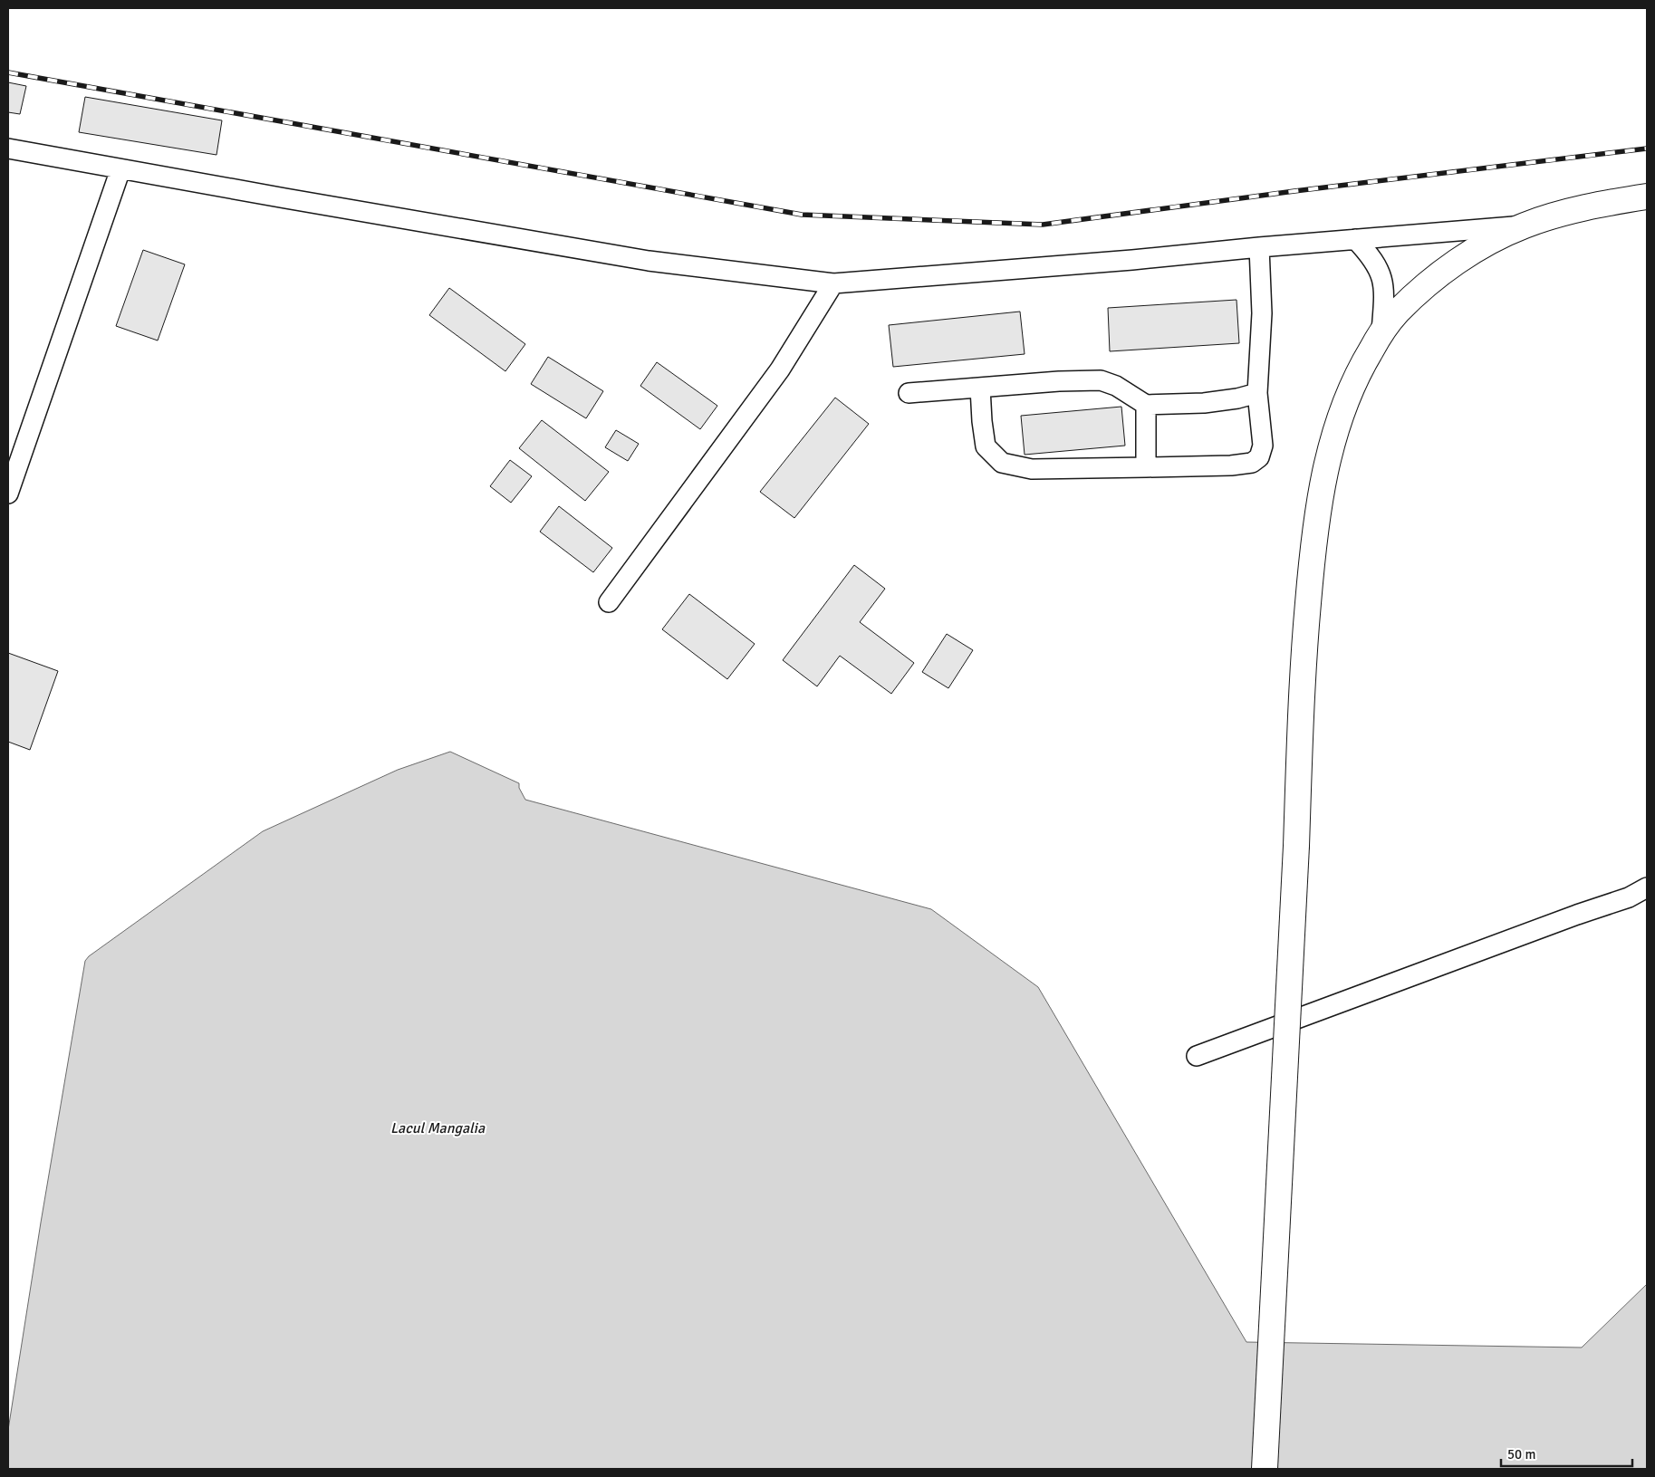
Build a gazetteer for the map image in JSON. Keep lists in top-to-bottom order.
{
  "water": ["Lacul Mangalia"],
  "scale_bar": "50 m"
}
